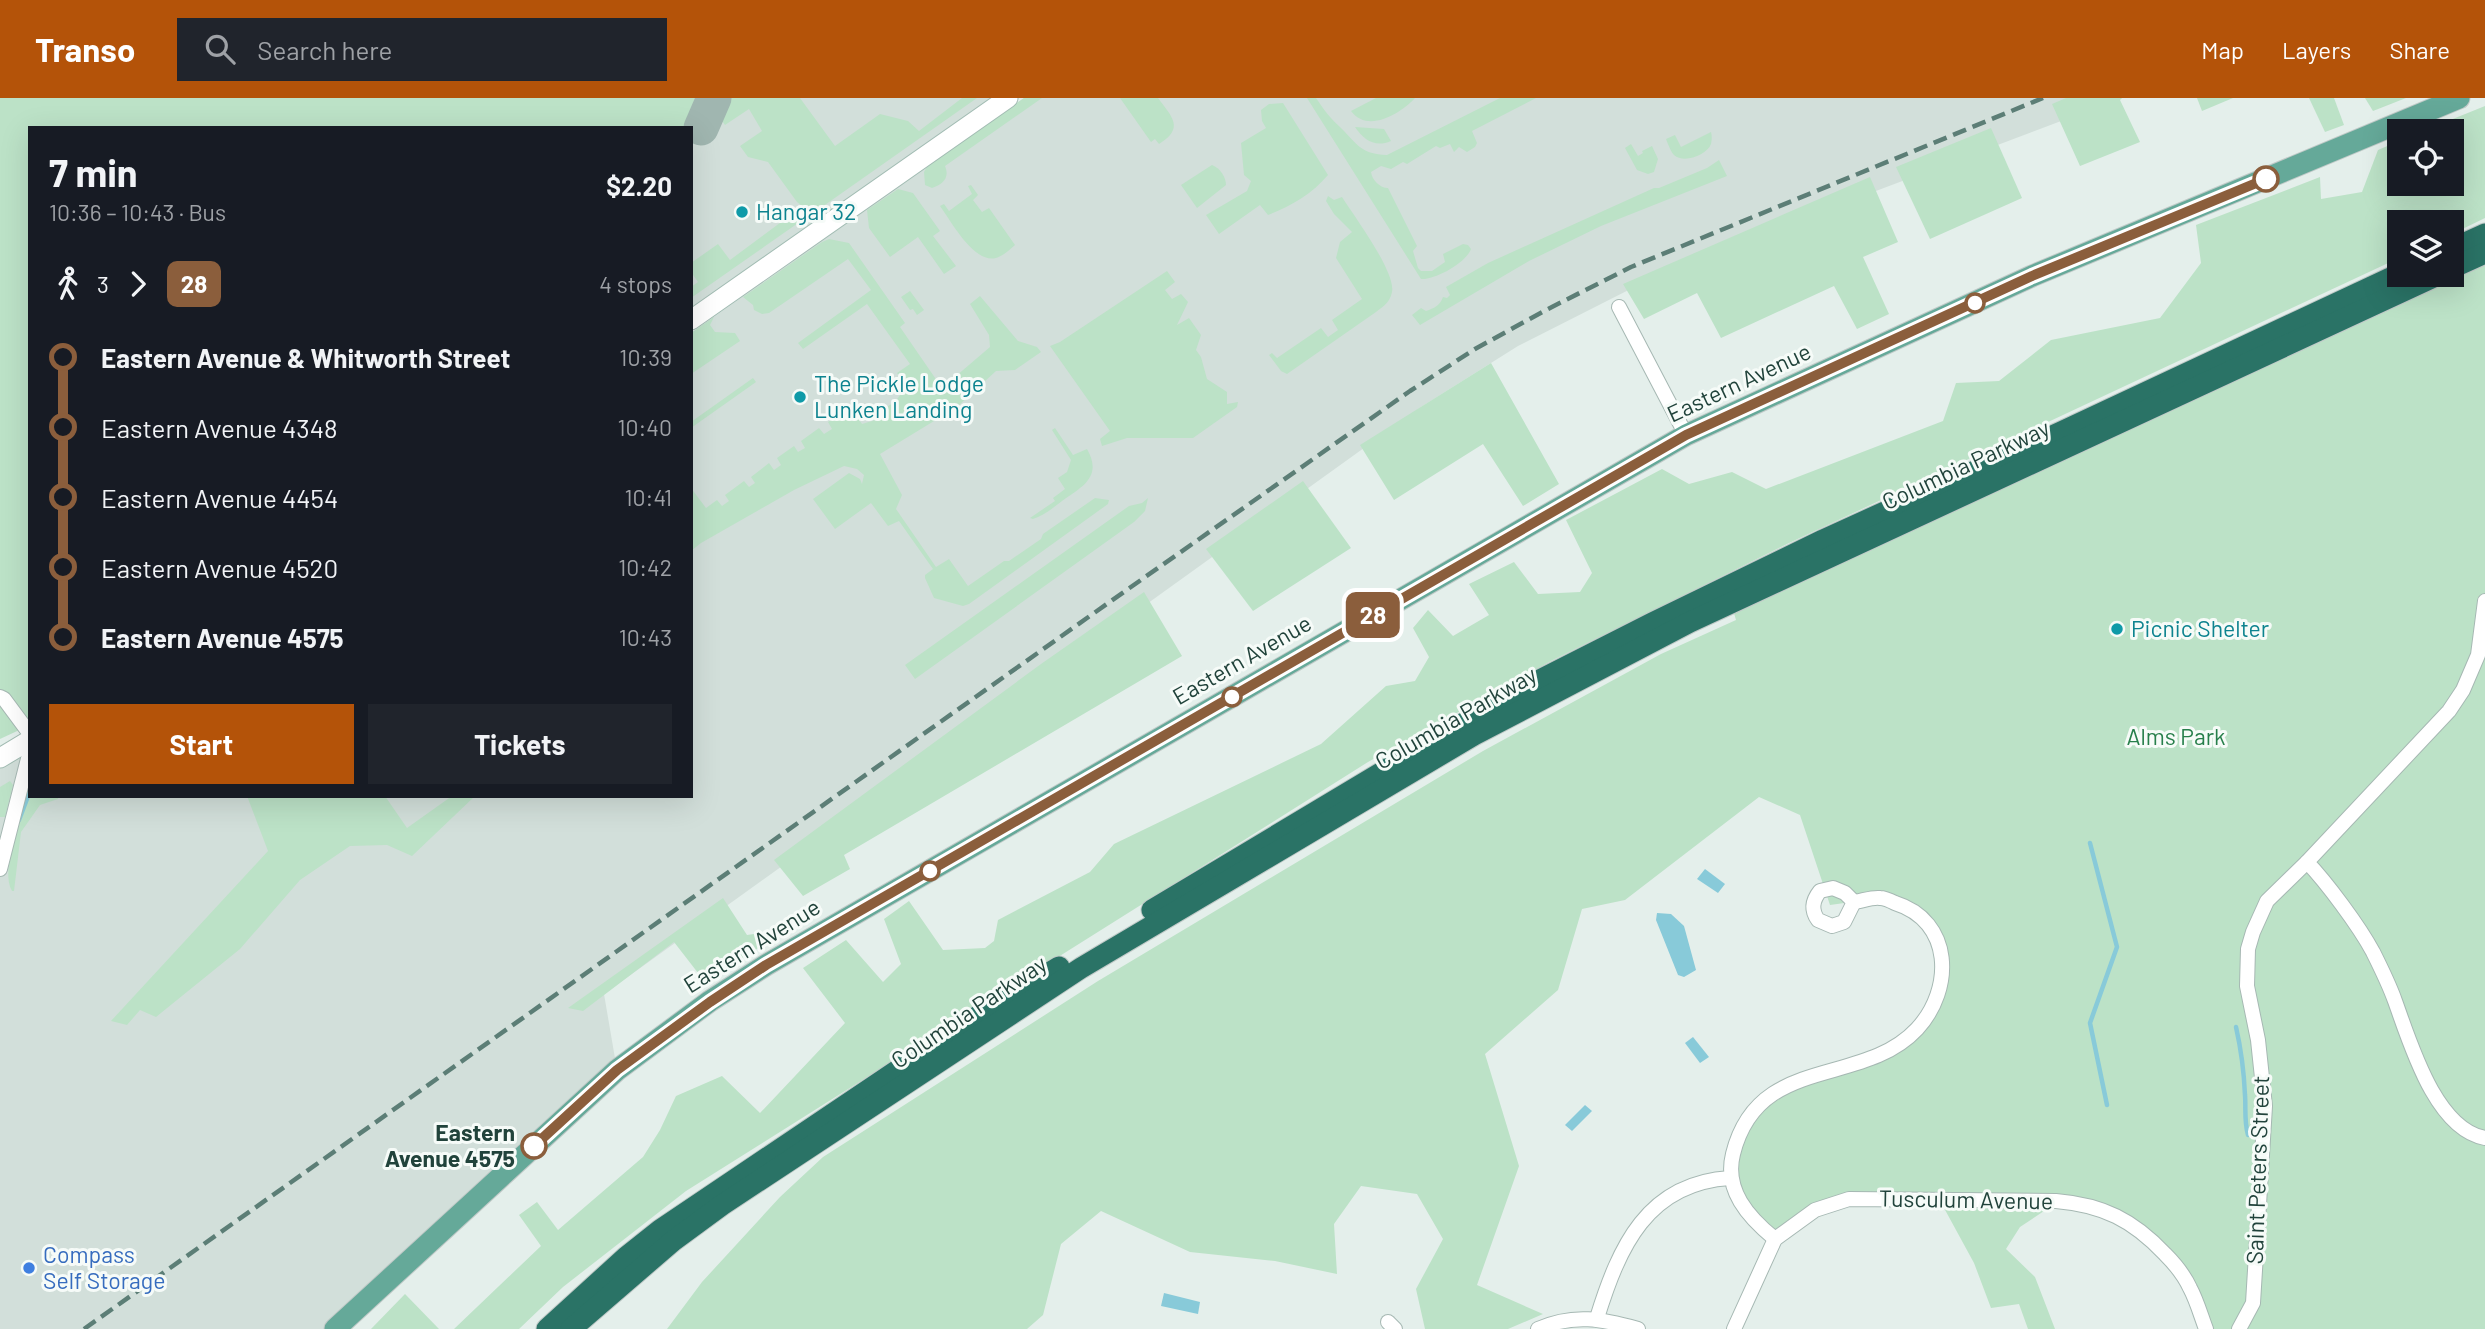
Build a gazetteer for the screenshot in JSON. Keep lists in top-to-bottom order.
{
  "streets": {
    "highway": ["Columbia Parkway"],
    "main road": ["Eastern Avenue"],
    "street": ["Saint Peters Street", "Tusculum Avenue"]
  },
  "parks": ["Alms Park"],
  "places": [
    "Hangar 32",
    "The Pickle Lodge Lunken Landing",
    "Picnic Shelter",
    "Eastern Avenue 4575",
    "Compass Self Storage"
  ],
  "lines": ["bus line 28"],
  "page": {
    "header": "Transo",
    "search": "Search here",
    "nav": ["Map", "Layers", "Share"],
    "on_map": "28",
    "heading": ["7 min", "10:36 – 10:43 · Bus", "$2.20"],
    "legs": ["3", "28", "4 stops"],
    "list": [
      {
        "name": "Eastern Avenue & Whitworth Street",
        "value": "10:39"
      },
      {
        "name": "Eastern Avenue 4348",
        "value": "10:40"
      },
      {
        "name": "Eastern Avenue 4454",
        "value": "10:41"
      },
      {
        "name": "Eastern Avenue 4520",
        "value": "10:42"
      },
      {
        "name": "Eastern Avenue 4575",
        "value": "10:43"
      }
    ],
    "buttons": ["Start", "Tickets"]
  }
}
